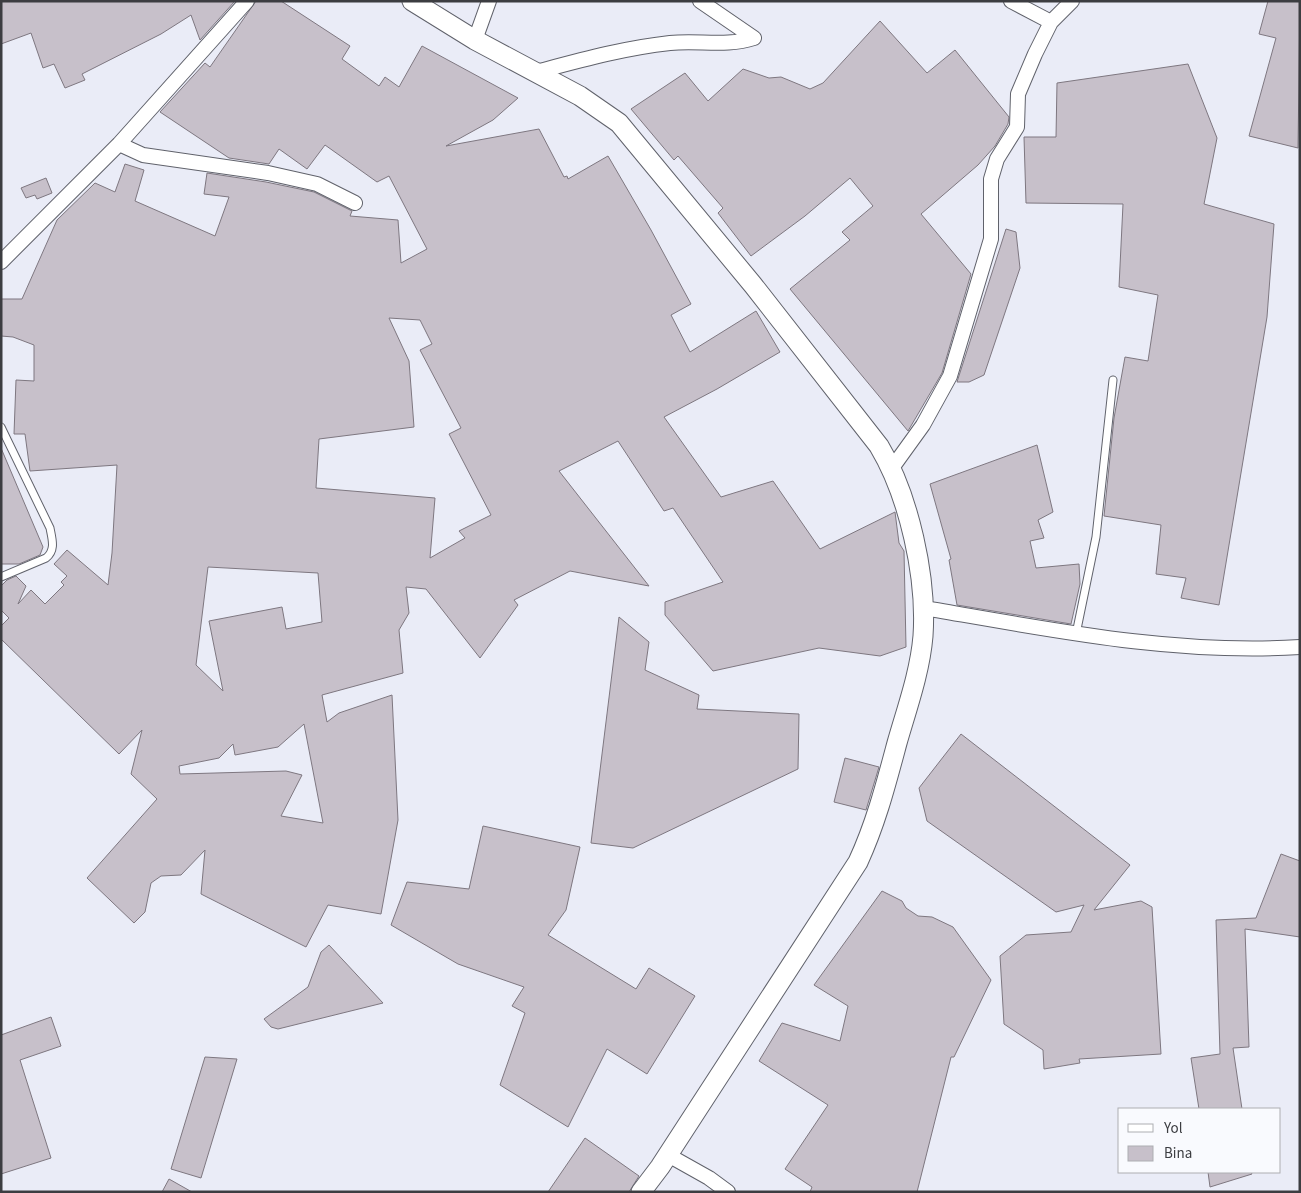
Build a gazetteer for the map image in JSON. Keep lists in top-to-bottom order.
{
  "legend": ["Yol", "Bina"]
}
